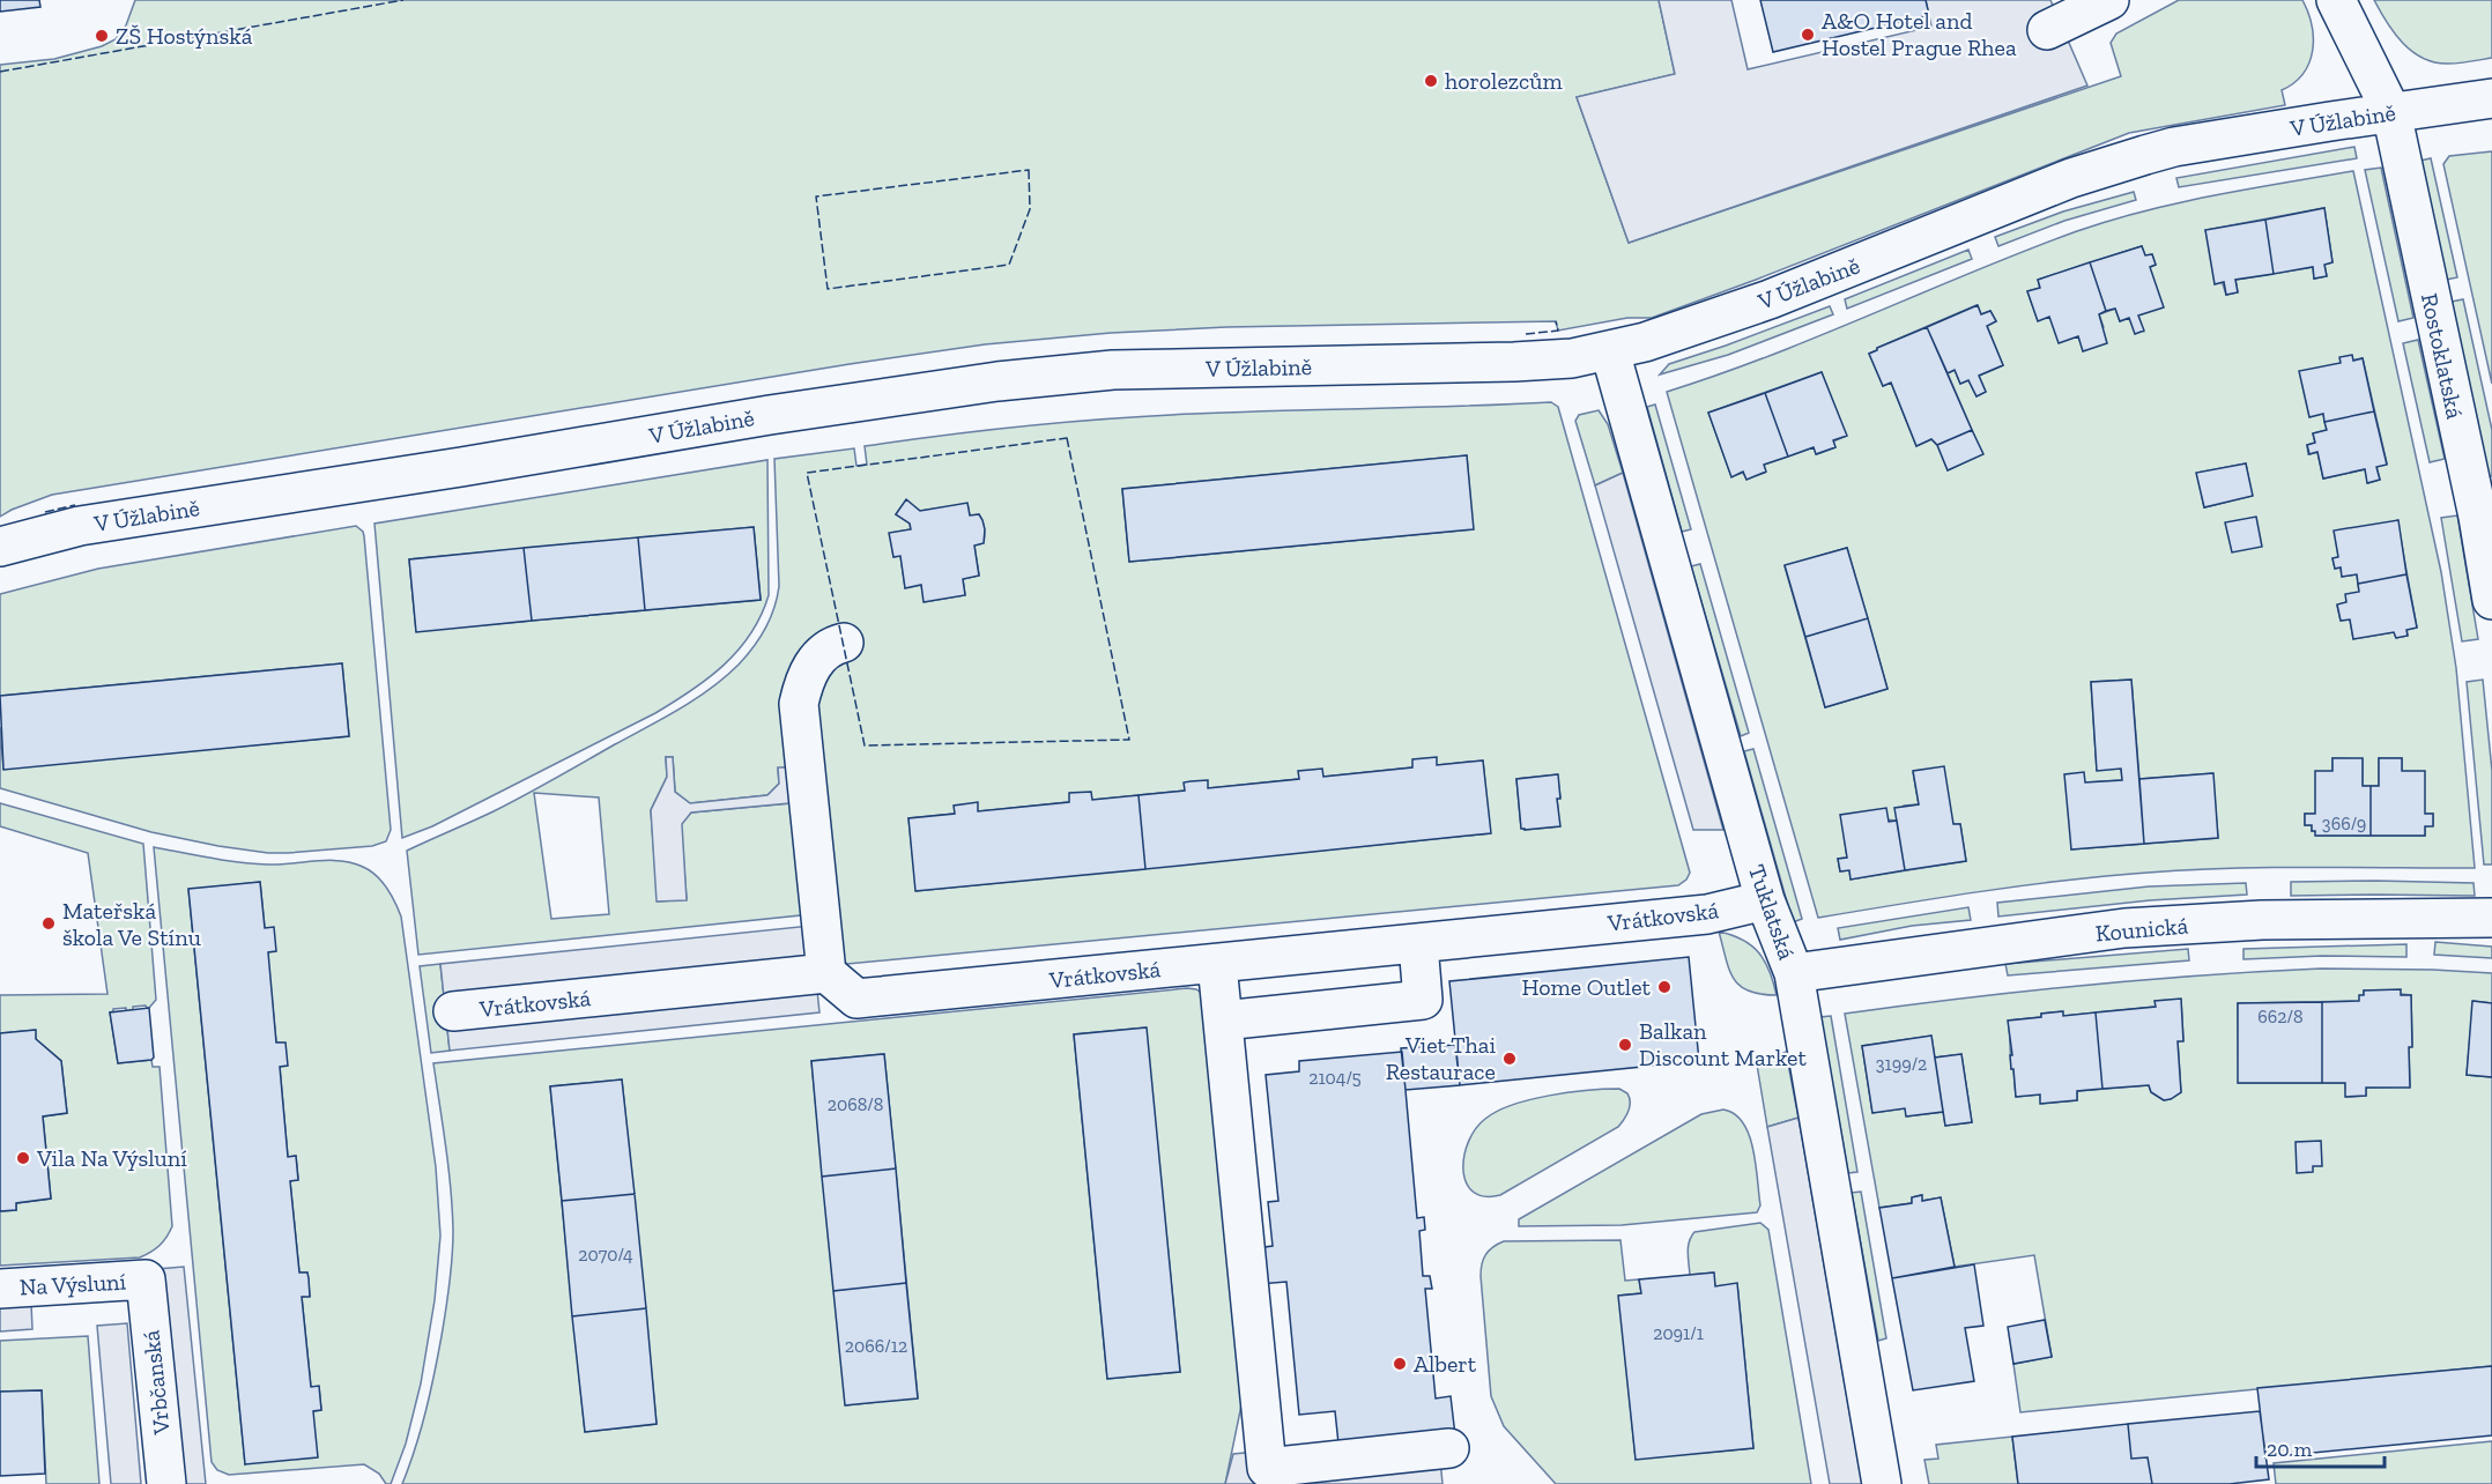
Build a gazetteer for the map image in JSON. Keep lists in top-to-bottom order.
{
  "streets": {
    "street": [
      "V Úžlabině",
      "Rostoklatská",
      "Tuklatská",
      "Vrátkovská",
      "Kounická",
      "Na Výsluní",
      "Vrbčanská"
    ]
  },
  "crossings": [
    ["V Úžlabině", "Rostoklatská"],
    ["V Úžlabině", "Tuklatská"],
    ["Tuklatská", "Vrátkovská"],
    ["Tuklatská", "Kounická"],
    ["Na Výsluní", "Vrbčanská"]
  ],
  "places": [
    "A&O Hotel and Hostel Prague Rhea",
    "ZŠ Hostýnská",
    "horolezcům",
    "Mateřská škola Ve Stínu",
    "Home Outlet",
    "Balkan Discount Market",
    "Viet Thai Restaurace",
    "Vila Na Výsluní",
    "Albert"
  ],
  "house_numbers": [
    "366/9",
    "662/8",
    "3199/2",
    "2104/5",
    "2068/8",
    "2070/4",
    "2091/1",
    "2066/12"
  ],
  "scale_bar": "20 m"
}
